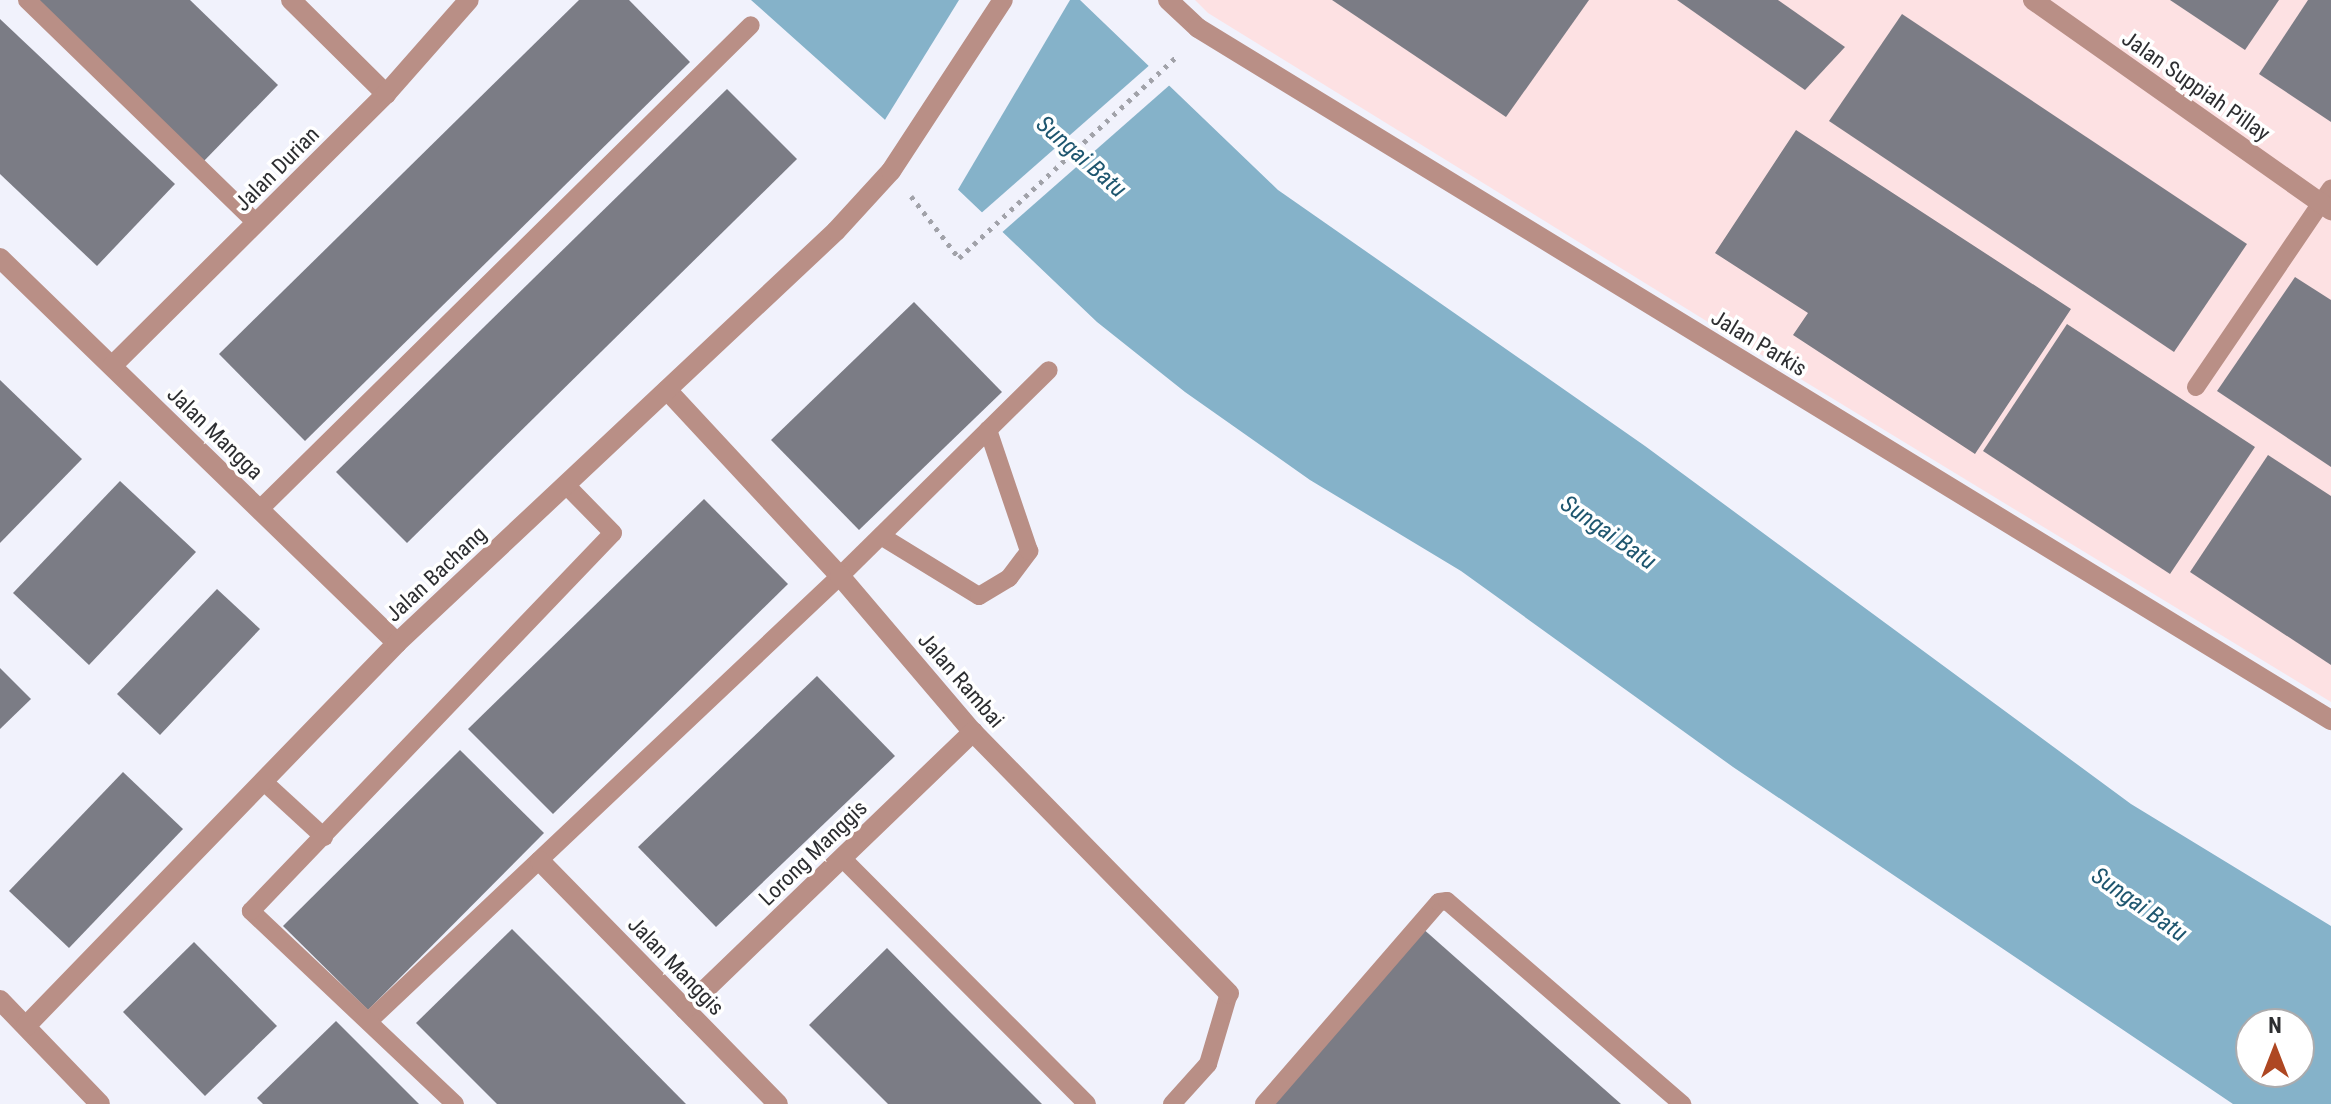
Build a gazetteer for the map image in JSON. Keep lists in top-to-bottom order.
{
  "streets": {
    "street": [
      "Jalan Suppiah Pillay",
      "Jalan Durian",
      "Jalan Parkis",
      "Jalan Mangga",
      "Jalan Bachang",
      "Jalan Rambai",
      "Lorong Manggis",
      "Jalan Manggis"
    ]
  },
  "crossings": [
    ["Jalan Durian", "Jalan Mangga"],
    ["Jalan Mangga", "Jalan Bachang"],
    ["Jalan Bachang", "Jalan Rambai"],
    ["Jalan Rambai", "Lorong Manggis"],
    ["Lorong Manggis", "Jalan Manggis"]
  ],
  "water": ["Sungai Batu"],
  "north": "top"
}
